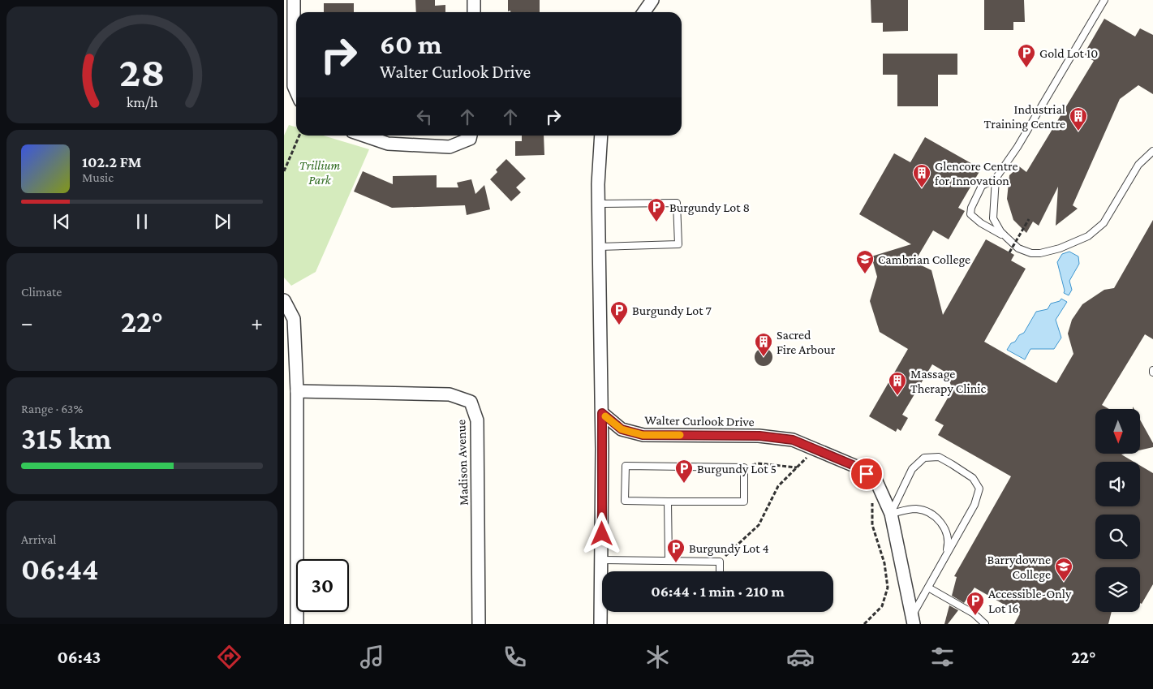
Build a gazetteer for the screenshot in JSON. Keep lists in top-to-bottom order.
{
  "streets": {
    "street": ["Walter Curlook Drive", "Madison Avenue"]
  },
  "parks": ["Trillium Park"],
  "places": {
    "parking": [
      "Gold Lot 10",
      "Burgundy Lot 8",
      "Burgundy Lot 7",
      "Burgundy Lot 5",
      "Burgundy Lot 4",
      "Accessible-Only Lot 16"
    ],
    "building": [
      "Industrial Training Centre",
      "Glencore Centre for Innovation",
      "Sacred Fire Arbour",
      "Massage Therapy Clinic"
    ],
    "school or university": ["Cambrian College", "Barrydowne College"]
  },
  "north": "bottom",
  "page": {
    "turn": ["60 m", "Walter Curlook Drive"],
    "song": ["102.2 FM", "Music"],
    "tile": [
      "Climate",
      ["Range · 63%", "315 km"],
      ["Arrival", "06:44"]
    ],
    "heat": ["−", "22°", "+"],
    "limit": "30",
    "trip": "06:44 · 1 min · 210 m",
    "tabs": ["06:43", "22°"],
    "gauge": ["28", "km/h"]
  }
}
